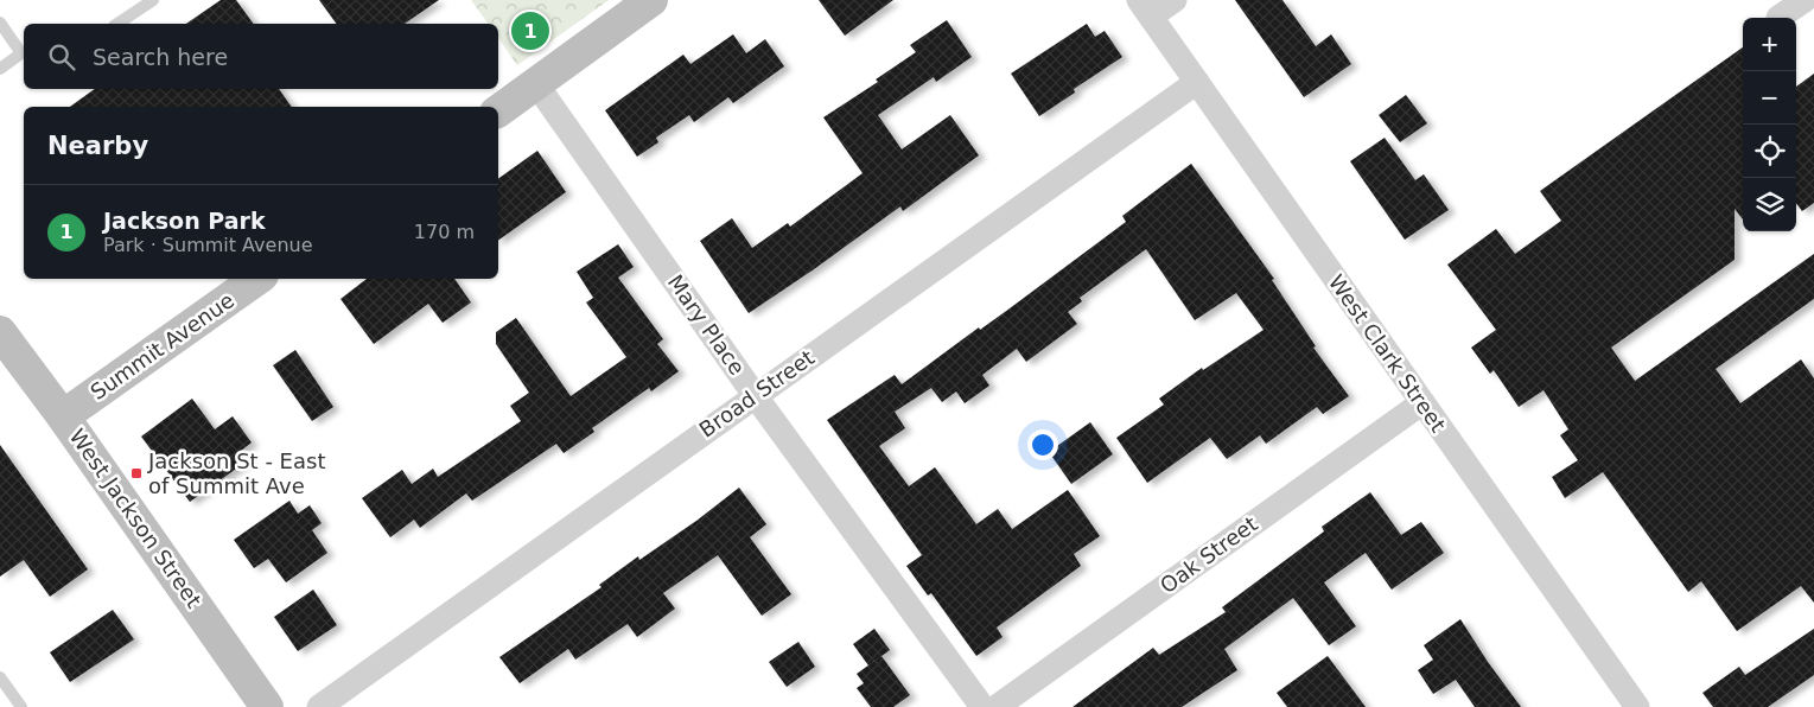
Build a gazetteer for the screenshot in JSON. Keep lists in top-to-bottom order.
{
  "streets": {
    "street": [
      "Mary Place",
      "Summit Avenue",
      "West Clark Street",
      "Broad Street",
      "West Jackson Street",
      "Oak Street"
    ]
  },
  "crossings": [
    ["Mary Place", "Broad Street"],
    ["Summit Avenue", "West Jackson Street"],
    ["West Clark Street", "Broad Street"],
    ["West Clark Street", "Oak Street"]
  ],
  "places": {
    "transit": ["Jackson St - East of Summit Ave"]
  },
  "page": {
    "pins": "1",
    "map_buttons": ["+", "−"],
    "search": "Search here",
    "heading": "Nearby",
    "list": [
      {
        "mark": "1",
        "name": "Jackson Park",
        "note": "Park · Summit Avenue",
        "value": "170 m"
      }
    ]
  }
}
